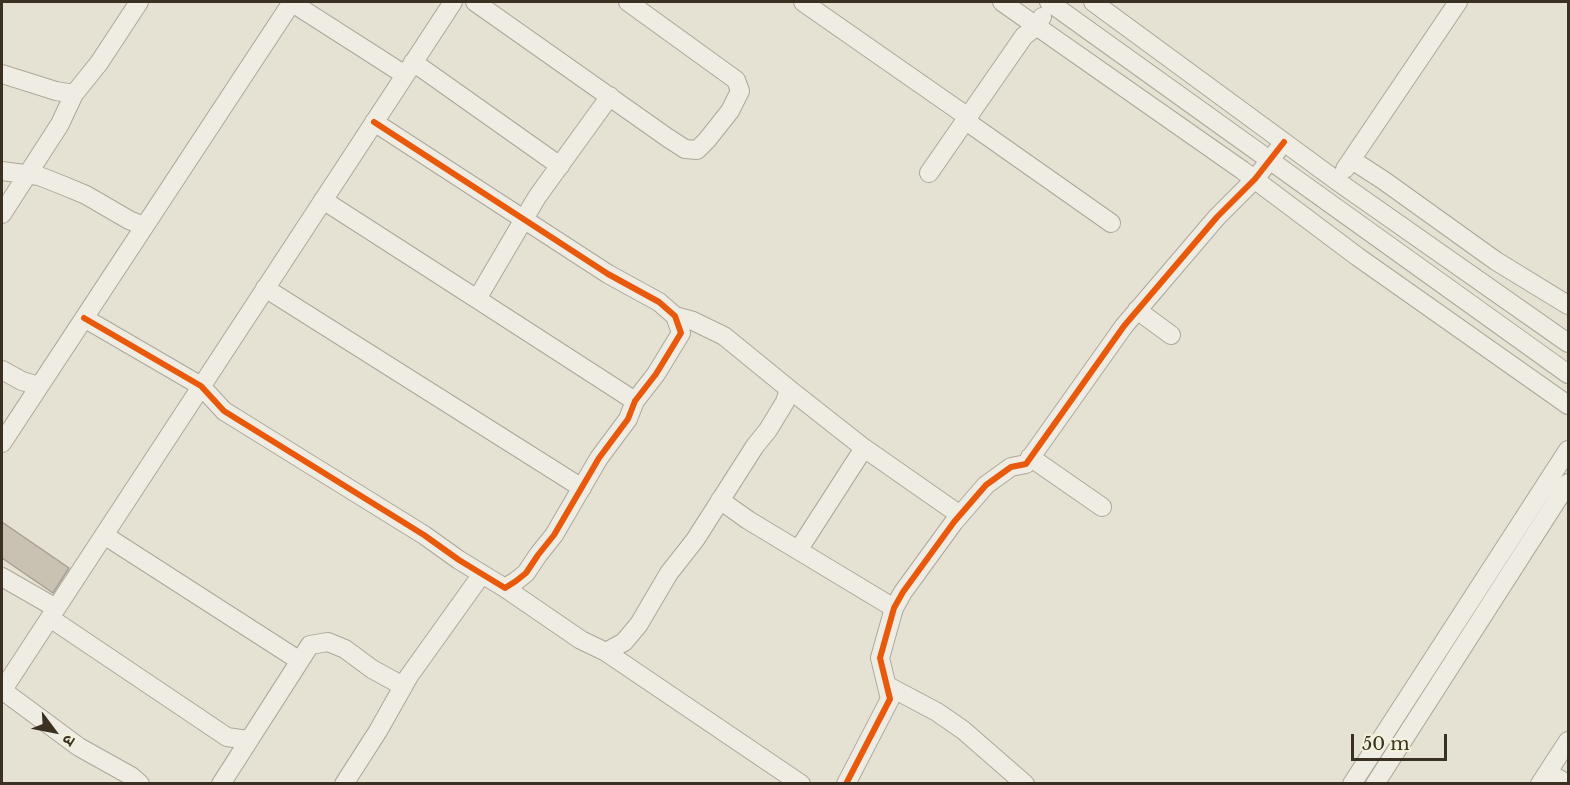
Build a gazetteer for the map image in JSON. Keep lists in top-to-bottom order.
{
  "scale_bar": "50 m",
  "north": "bottom right"
}
